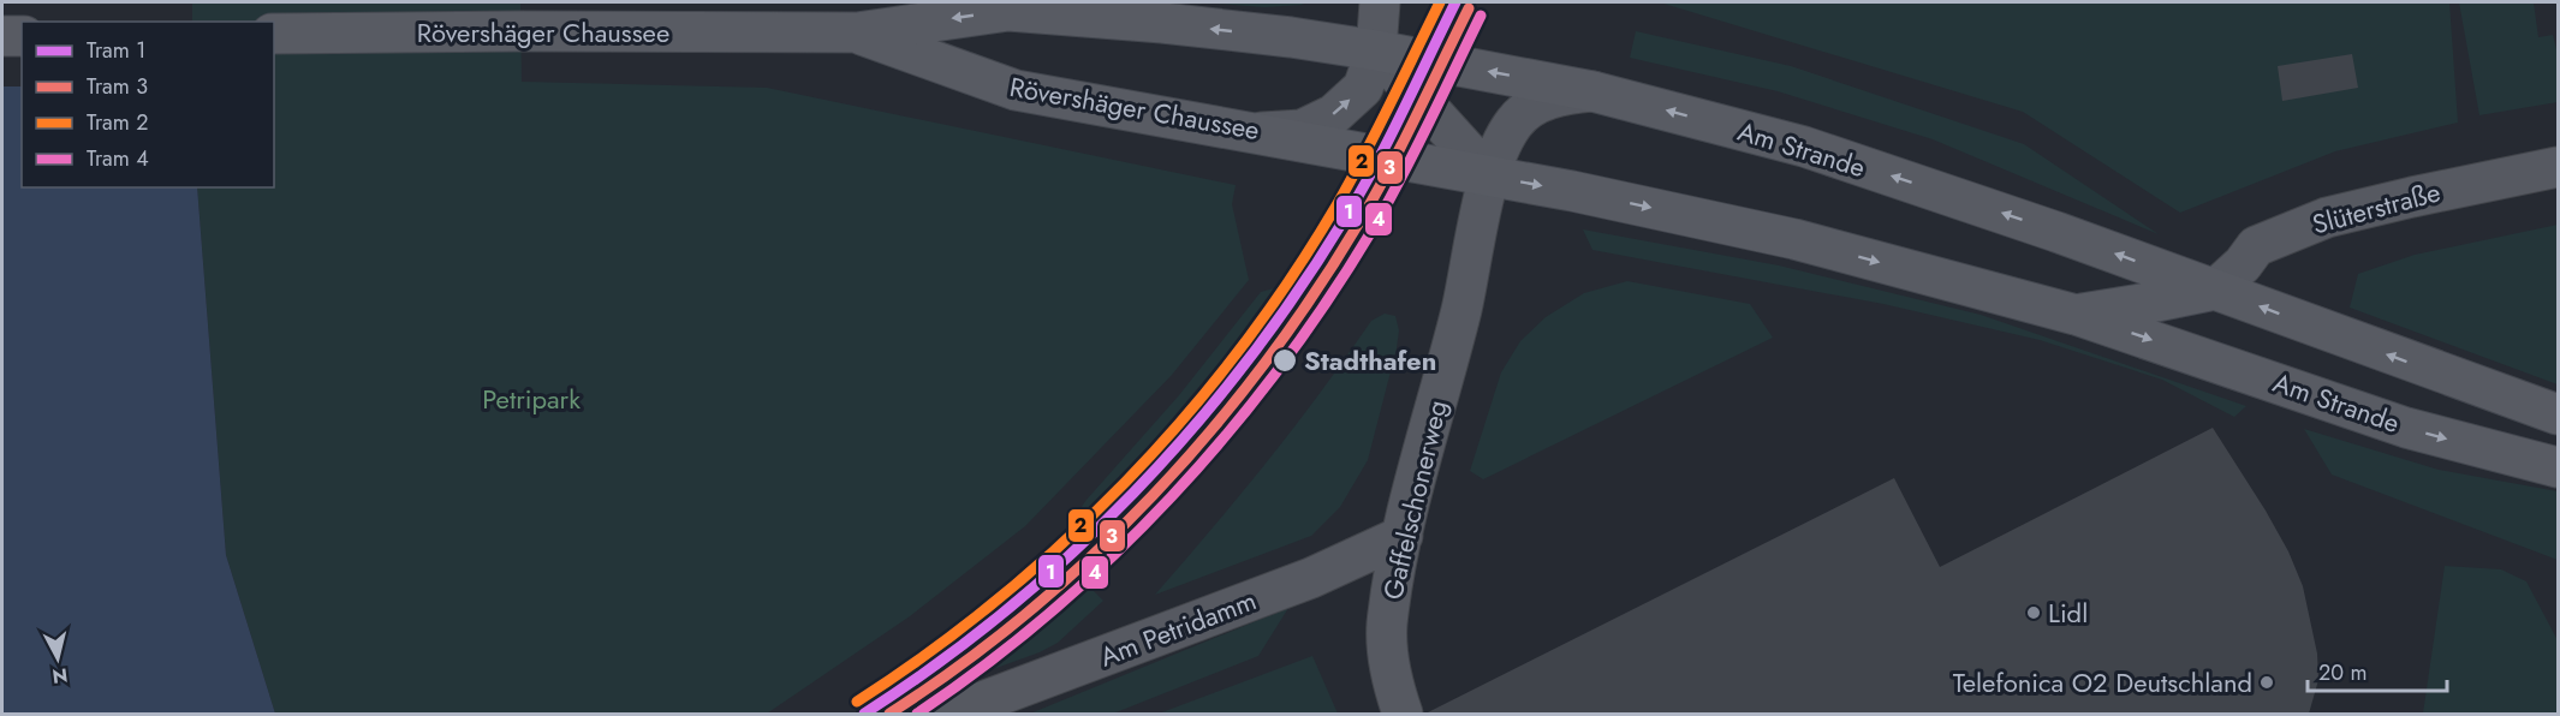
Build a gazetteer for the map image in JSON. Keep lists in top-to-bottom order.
{
  "streets": {
    "main road": ["Rövershäger Chaussee", "Am Strande"],
    "street": ["Slüterstraße", "Gaffelschonerweg", "Am Petridamm"]
  },
  "crossings": [
    ["Rövershäger Chaussee", "Am Strande"],
    ["Am Strande", "Slüterstraße"],
    ["Am Strande", "Gaffelschonerweg"],
    ["Gaffelschonerweg", "Am Petridamm"]
  ],
  "parks": ["Petripark"],
  "places": ["Stadthafen", "Lidl", "Telefonica O2 Deutschland"],
  "lines": [
    "tram line 1",
    "tram line 2",
    "tram line 3",
    "tram line 4"
  ],
  "legend": [
    "Tram 1",
    "Tram 3",
    "Tram 2",
    "Tram 4"
  ],
  "scale_bar": "20 m",
  "north": "bottom"
}
